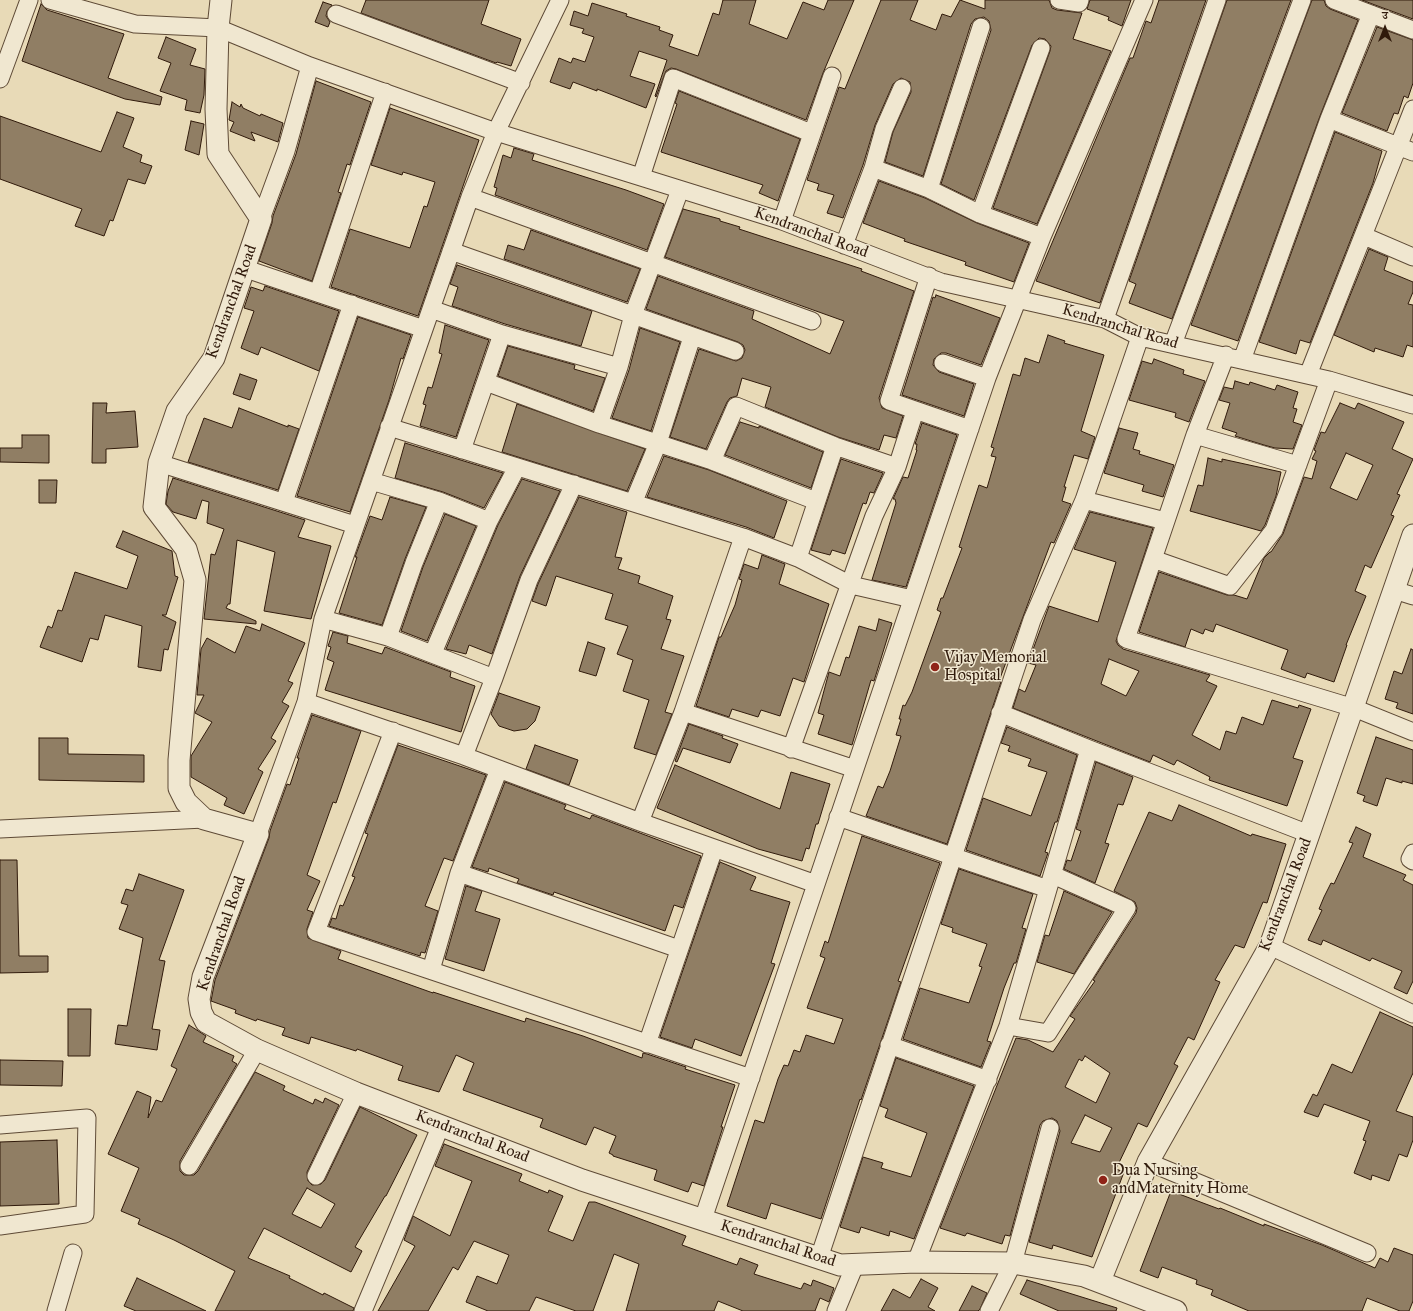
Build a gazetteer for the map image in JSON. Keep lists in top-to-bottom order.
{
  "streets": {
    "street": ["Kendranchal Road"]
  },
  "places": ["Vijay Memorial Hospital", "Dua Nursing andMaternity Home"],
  "north": "top"
}
